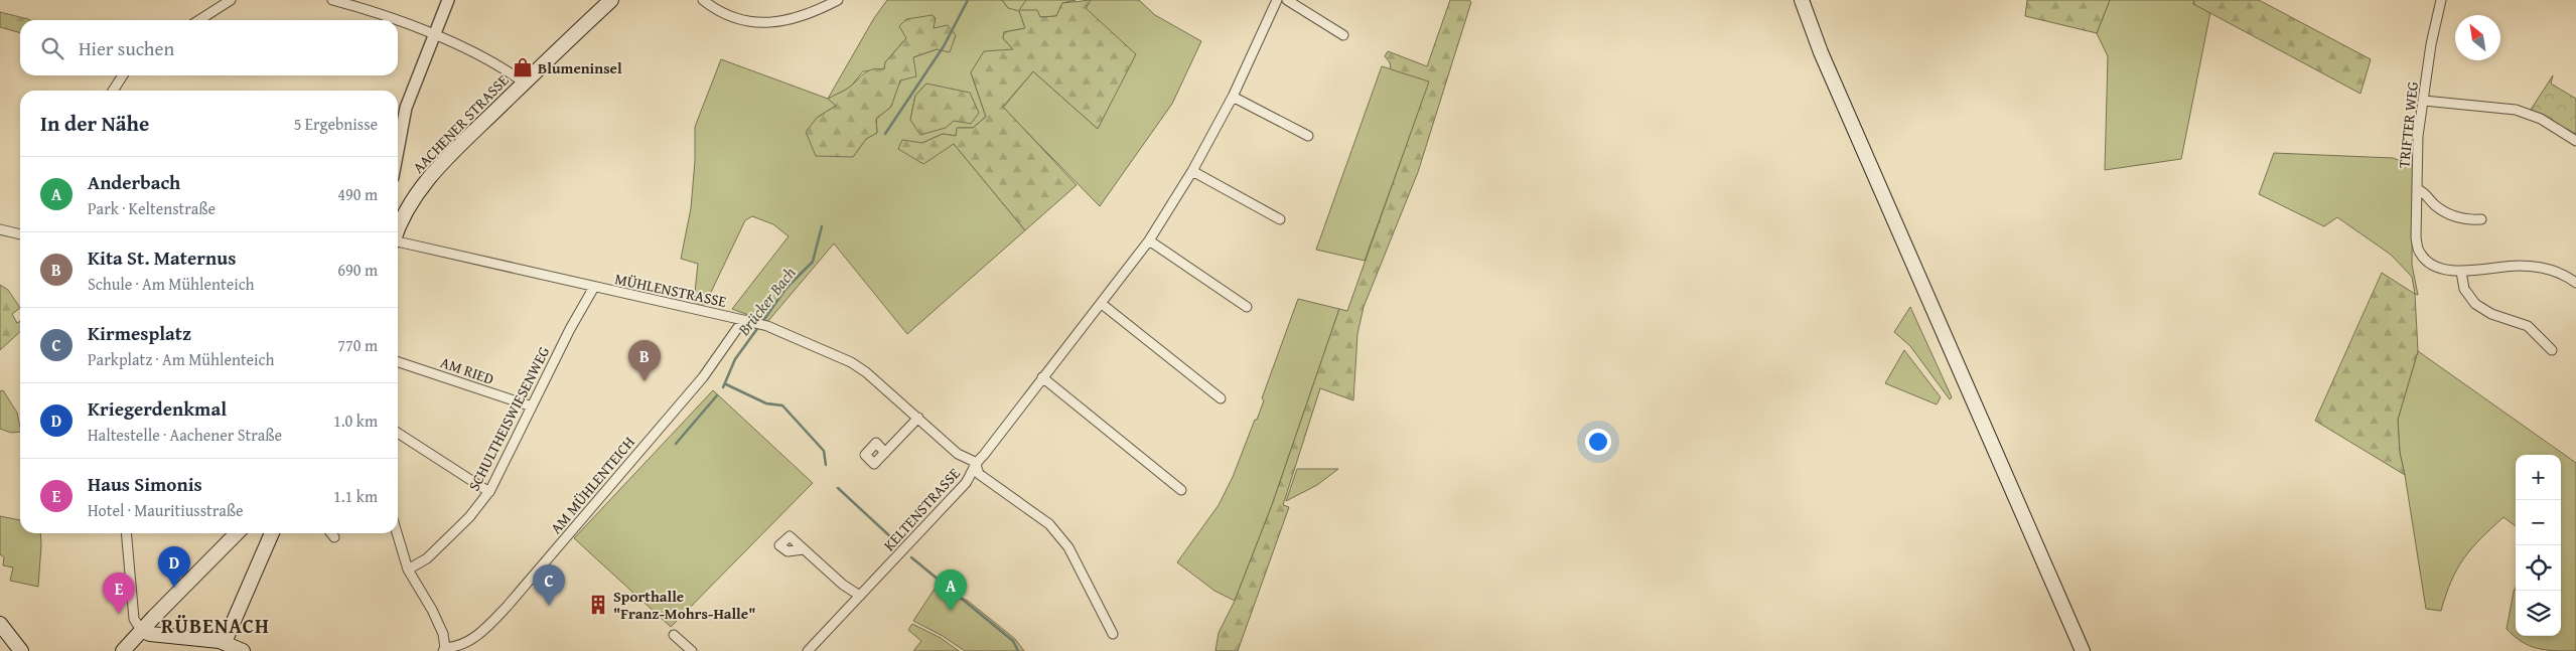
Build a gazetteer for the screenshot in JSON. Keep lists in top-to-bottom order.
{
  "streets": {
    "main road": ["AACHENER STRASSE"],
    "street": [
      "TRIFTER WEG",
      "MÜHLENSTRASSE",
      "AM RIED",
      "SCHULTHEISWIESENWEG",
      "AM MÜHLENTEICH",
      "KELTENSTRASSE"
    ]
  },
  "crossings": [
    ["MÜHLENSTRASSE", "SCHULTHEISWIESENWEG"],
    ["MÜHLENSTRASSE", "AM MÜHLENTEICH"],
    ["MÜHLENSTRASSE", "KELTENSTRASSE"],
    ["AM RIED", "SCHULTHEISWIESENWEG"]
  ],
  "districts": ["RÜBENACH"],
  "water": ["Brücker Bach"],
  "places": {
    "shop": ["Blumeninsel"],
    "building": ["Sporthalle \"Franz-Mohrs-Halle\""]
  },
  "north": "top left",
  "page": {
    "search": "Hier suchen",
    "heading": ["In der Nähe", "5 Ergebnisse"],
    "list": [
      {
        "mark": "A",
        "name": "Anderbach",
        "note": "Park · Keltenstraße",
        "value": "490 m"
      },
      {
        "mark": "B",
        "name": "Kita St. Maternus",
        "note": "Schule · Am Mühlenteich",
        "value": "690 m"
      },
      {
        "mark": "C",
        "name": "Kirmesplatz",
        "note": "Parkplatz · Am Mühlenteich",
        "value": "770 m"
      },
      {
        "mark": "D",
        "name": "Kriegerdenkmal",
        "note": "Haltestelle · Aachener Straße",
        "value": "1.0 km"
      },
      {
        "mark": "E",
        "name": "Haus Simonis",
        "note": "Hotel · Mauritiusstraße",
        "value": "1.1 km"
      }
    ],
    "pins": [
      "B",
      "D",
      "C",
      "A",
      "E"
    ],
    "map_buttons": ["+", "−"]
  }
}
